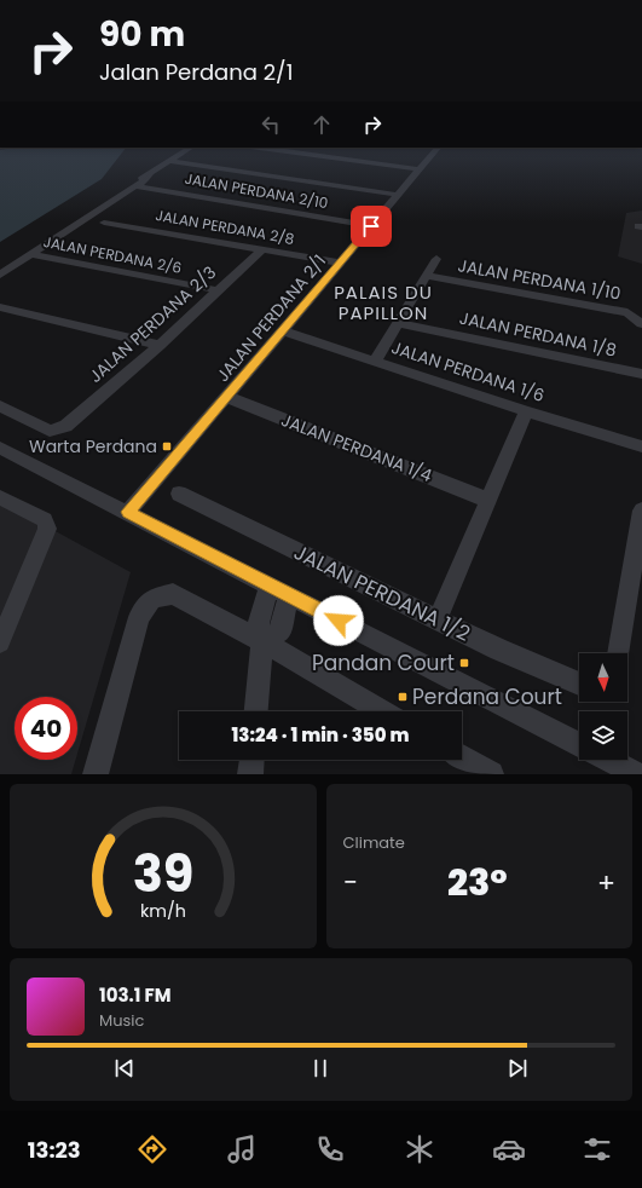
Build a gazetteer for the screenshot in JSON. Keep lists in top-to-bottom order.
{
  "streets": {
    "street": [
      "JALAN PERDANA 2/10",
      "JALAN PERDANA 2/8",
      "JALAN PERDANA 2/6",
      "JALAN PERDANA 1/10",
      "JALAN PERDANA 2/1",
      "JALAN PERDANA 2/3",
      "JALAN PERDANA 1/8",
      "JALAN PERDANA 1/6",
      "JALAN PERDANA 1/4",
      "JALAN PERDANA 1/2"
    ]
  },
  "crossings": [
    ["JALAN PERDANA 2/10", "JALAN PERDANA 2/1"],
    ["JALAN PERDANA 2/8", "JALAN PERDANA 2/1"],
    ["JALAN PERDANA 2/8", "JALAN PERDANA 2/3"],
    ["JALAN PERDANA 2/6", "JALAN PERDANA 2/3"],
    ["JALAN PERDANA 2/1", "JALAN PERDANA 1/6"],
    ["JALAN PERDANA 2/1", "JALAN PERDANA 1/4"]
  ],
  "districts": ["PALAIS DU PAPILLON"],
  "places": {
    "transit": ["Warta Perdana", "Pandan Court", "Perdana Court"]
  },
  "north": "bottom",
  "page": {
    "turn": ["90 m", "Jalan Perdana 2/1"],
    "limit": "40",
    "trip": "13:24 · 1 min · 350 m",
    "tile": "Climate",
    "heat": ["−", "23°", "+"],
    "song": ["103.1 FM", "Music"],
    "tabs": "13:23",
    "gauge": ["39", "km/h"]
  }
}
